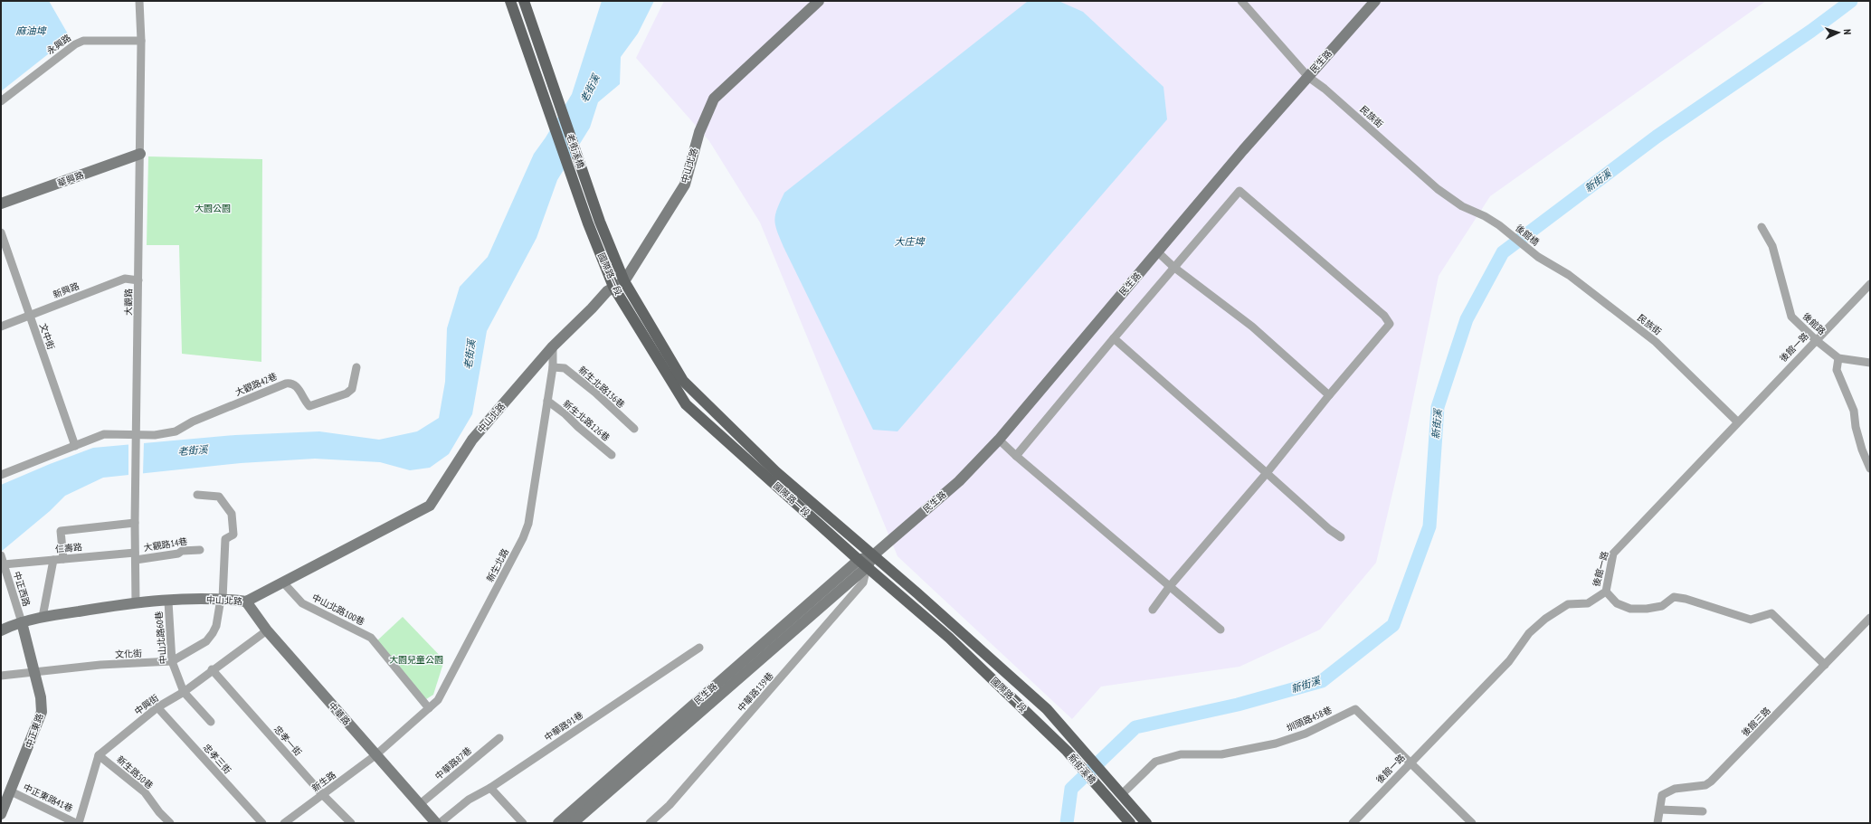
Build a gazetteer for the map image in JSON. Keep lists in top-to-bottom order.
{
  "streets": {
    "main road": ["老街溪橋", "國際路一段", "新街溪橋"],
    "street": [
      "永興路",
      "民生路",
      "民族街",
      "中山北路",
      "華興路",
      "後館橋",
      "新興路",
      "大觀路",
      "後館路",
      "文中街",
      "後館一路",
      "大觀路42巷",
      "新生北路136巷",
      "新生北路126巷",
      "大觀路14巷",
      "仁壽路",
      "新生北路",
      "中正西路",
      "中山北路100巷",
      "中山北路60巷",
      "文化街",
      "中華路139巷",
      "中興街",
      "中華路",
      "圳頭路458巷",
      "後館三路",
      "中華路91巷",
      "中正東路",
      "忠孝一街",
      "忠孝三街",
      "中華路87巷",
      "新生路50巷",
      "新生路",
      "中正東路41巷"
    ]
  },
  "crossings": [
    ["永興路", "大觀路"],
    ["民生路", "民族街"],
    ["民生路", "國際路一段"],
    ["民生路", "中華路139巷"],
    ["民族街", "後館橋"],
    ["民族街", "後館一路"],
    ["老街溪橋", "國際路一段"],
    ["中山北路", "國際路一段"],
    ["中山北路", "大觀路"],
    ["中山北路", "新生北路"],
    ["中山北路", "中正西路"],
    ["中山北路", "中山北路100巷"],
    ["中山北路", "中山北路60巷"],
    ["中山北路", "文化街"],
    ["中山北路", "中華路"],
    ["中山北路", "中正東路"],
    ["華興路", "大觀路"],
    ["國際路一段", "中華路139巷"],
    ["國際路一段", "新街溪橋"],
    ["新興路", "大觀路"],
    ["新興路", "文中街"],
    ["大觀路", "大觀路42巷"],
    ["大觀路", "大觀路14巷"],
    ["大觀路", "仁壽路"],
    ["後館路", "後館一路"],
    ["後館一路", "圳頭路458巷"],
    ["新生北路136巷", "新生北路"],
    ["新生北路126巷", "新生北路"],
    ["大觀路14巷", "仁壽路"],
    ["仁壽路", "中正西路"],
    ["新生北路", "中山北路100巷"],
    ["新生北路", "中華路"],
    ["新生北路", "新生路"],
    ["中正西路", "中正東路"],
    ["中山北路60巷", "文化街"],
    ["中山北路60巷", "中興街"],
    ["文化街", "中正東路"],
    ["中興街", "中華路"],
    ["中興街", "忠孝一街"],
    ["中興街", "忠孝三街"],
    ["中興街", "新生路50巷"],
    ["中華路", "中華路87巷"],
    ["中華路", "新生路"],
    ["圳頭路458巷", "新街溪橋"],
    ["中正東路", "中正東路41巷"],
    ["忠孝一街", "新生路"]
  ],
  "water": [
    "麻油埤",
    "老街溪",
    "新街溪",
    "大庄埤"
  ],
  "parks": ["大園公園", "大園兒童公園"],
  "north": "right"
}
